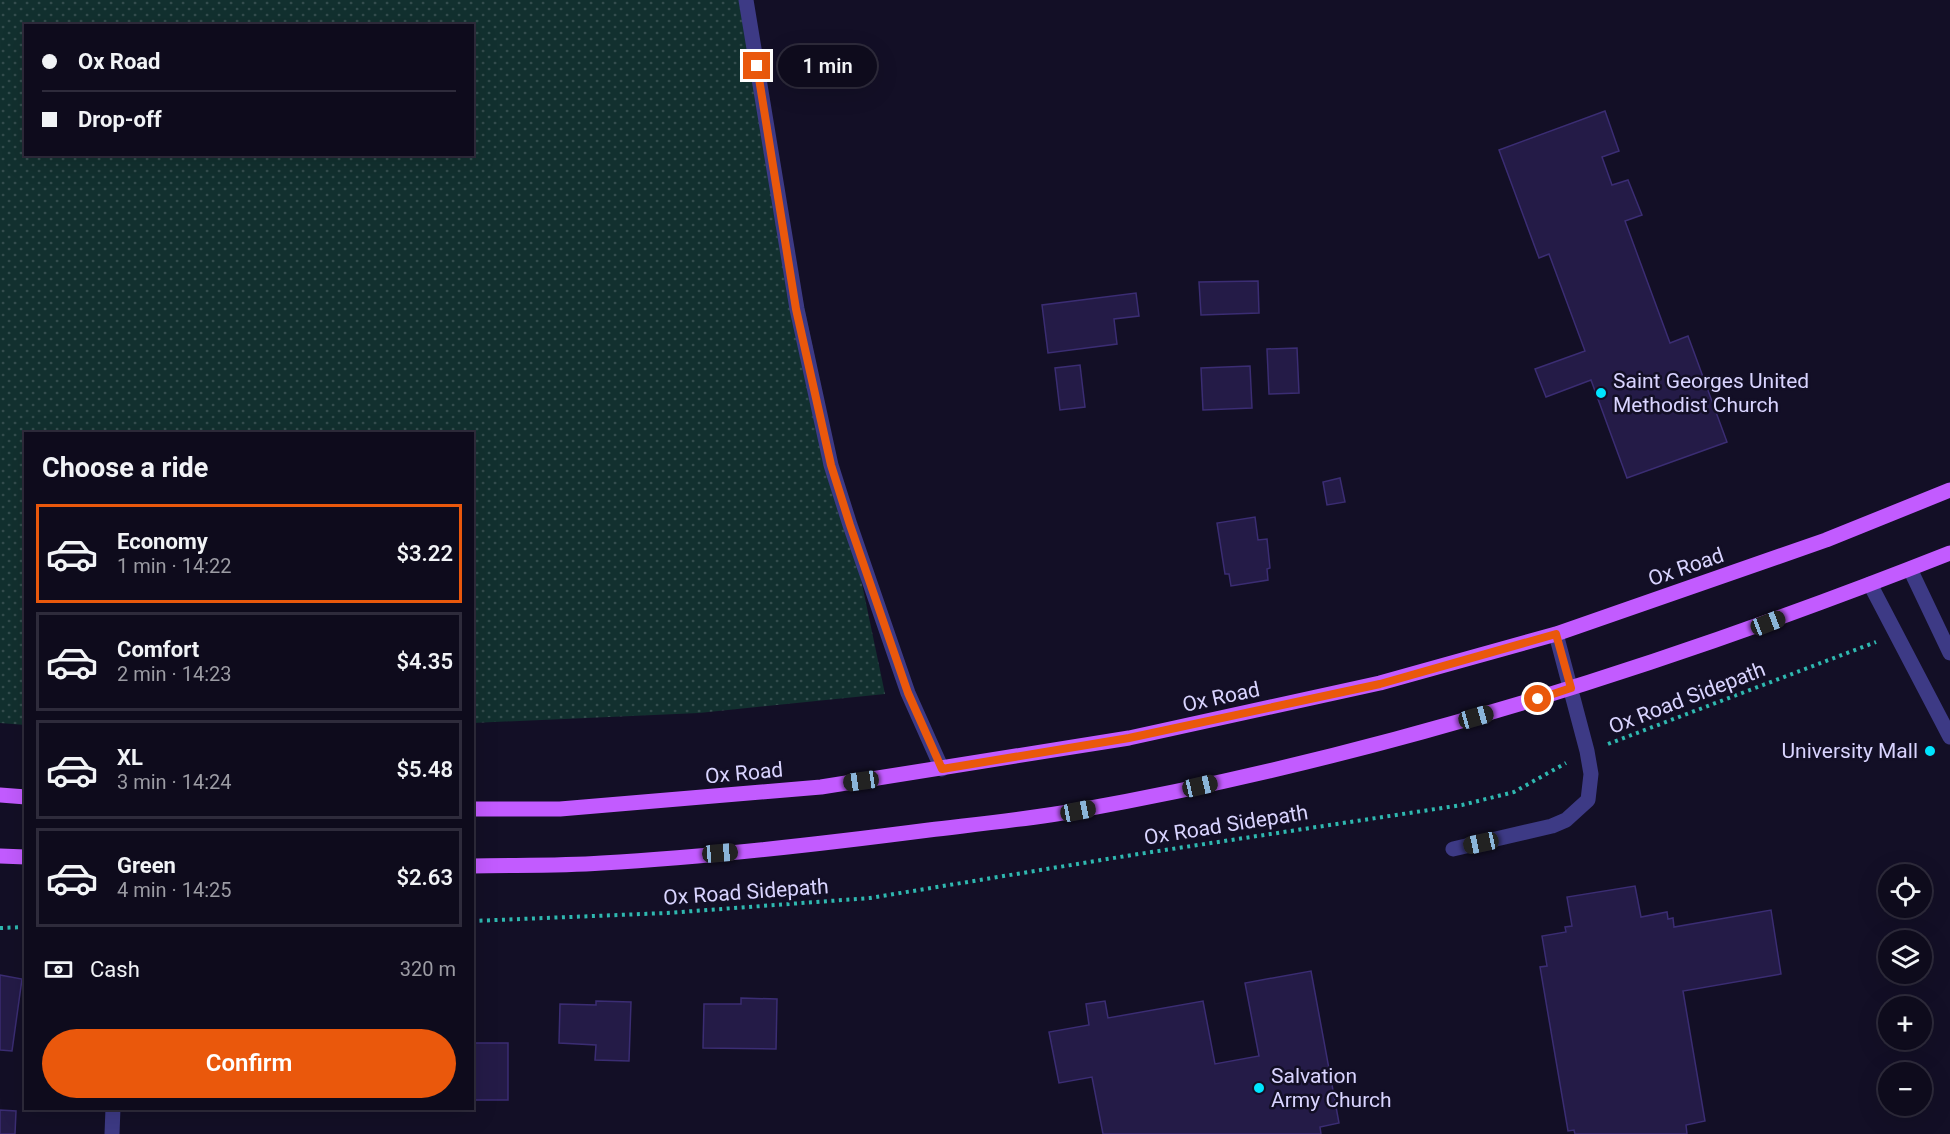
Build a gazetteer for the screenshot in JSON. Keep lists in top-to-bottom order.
{
  "streets": {
    "main road": ["Ox Road"],
    "path": ["Ox Road Sidepath"]
  },
  "places": ["Saint Georges United Methodist Church", "University Mall", "Salvation Army Church"],
  "page": {
    "banner": ["Ox Road", "Drop-off"],
    "bubble": "1 min",
    "heading": "Choose a ride",
    "list": [
      {
        "name": "Economy",
        "note": "1 min · 14:22",
        "value": "$3.22"
      },
      {
        "name": "Comfort",
        "note": "2 min · 14:23",
        "value": "$4.35"
      },
      {
        "name": "XL",
        "note": "3 min · 14:24",
        "value": "$5.48"
      },
      {
        "name": "Green",
        "note": "4 min · 14:25",
        "value": "$2.63"
      }
    ],
    "map_buttons": ["+", "−"],
    "pay": ["Cash", "320 m"],
    "buttons": "Confirm"
  }
}
